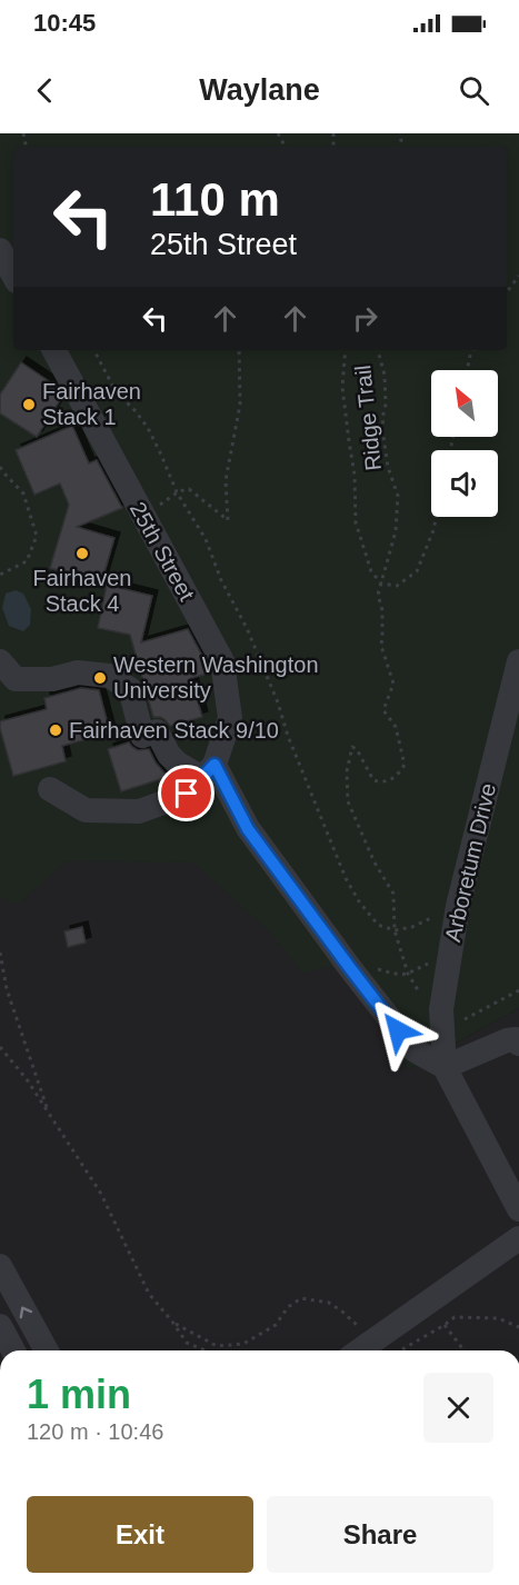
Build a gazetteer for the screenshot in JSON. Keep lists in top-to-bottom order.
{
  "streets": {
    "street": ["25th Street", "Arboretum Drive"],
    "path": ["Ridge Trail"]
  },
  "places": [
    "Fairhaven Stack 1",
    "Fairhaven Stack 4",
    "Western Washington University",
    "Fairhaven Stack 9/10"
  ],
  "north": "top left",
  "page": {
    "status": "10:45",
    "header": "Waylane",
    "turn": ["110 m", "25th Street"],
    "heading": ["1 min", "120 m · 10:46"],
    "buttons": ["Exit", "Share"]
  }
}
